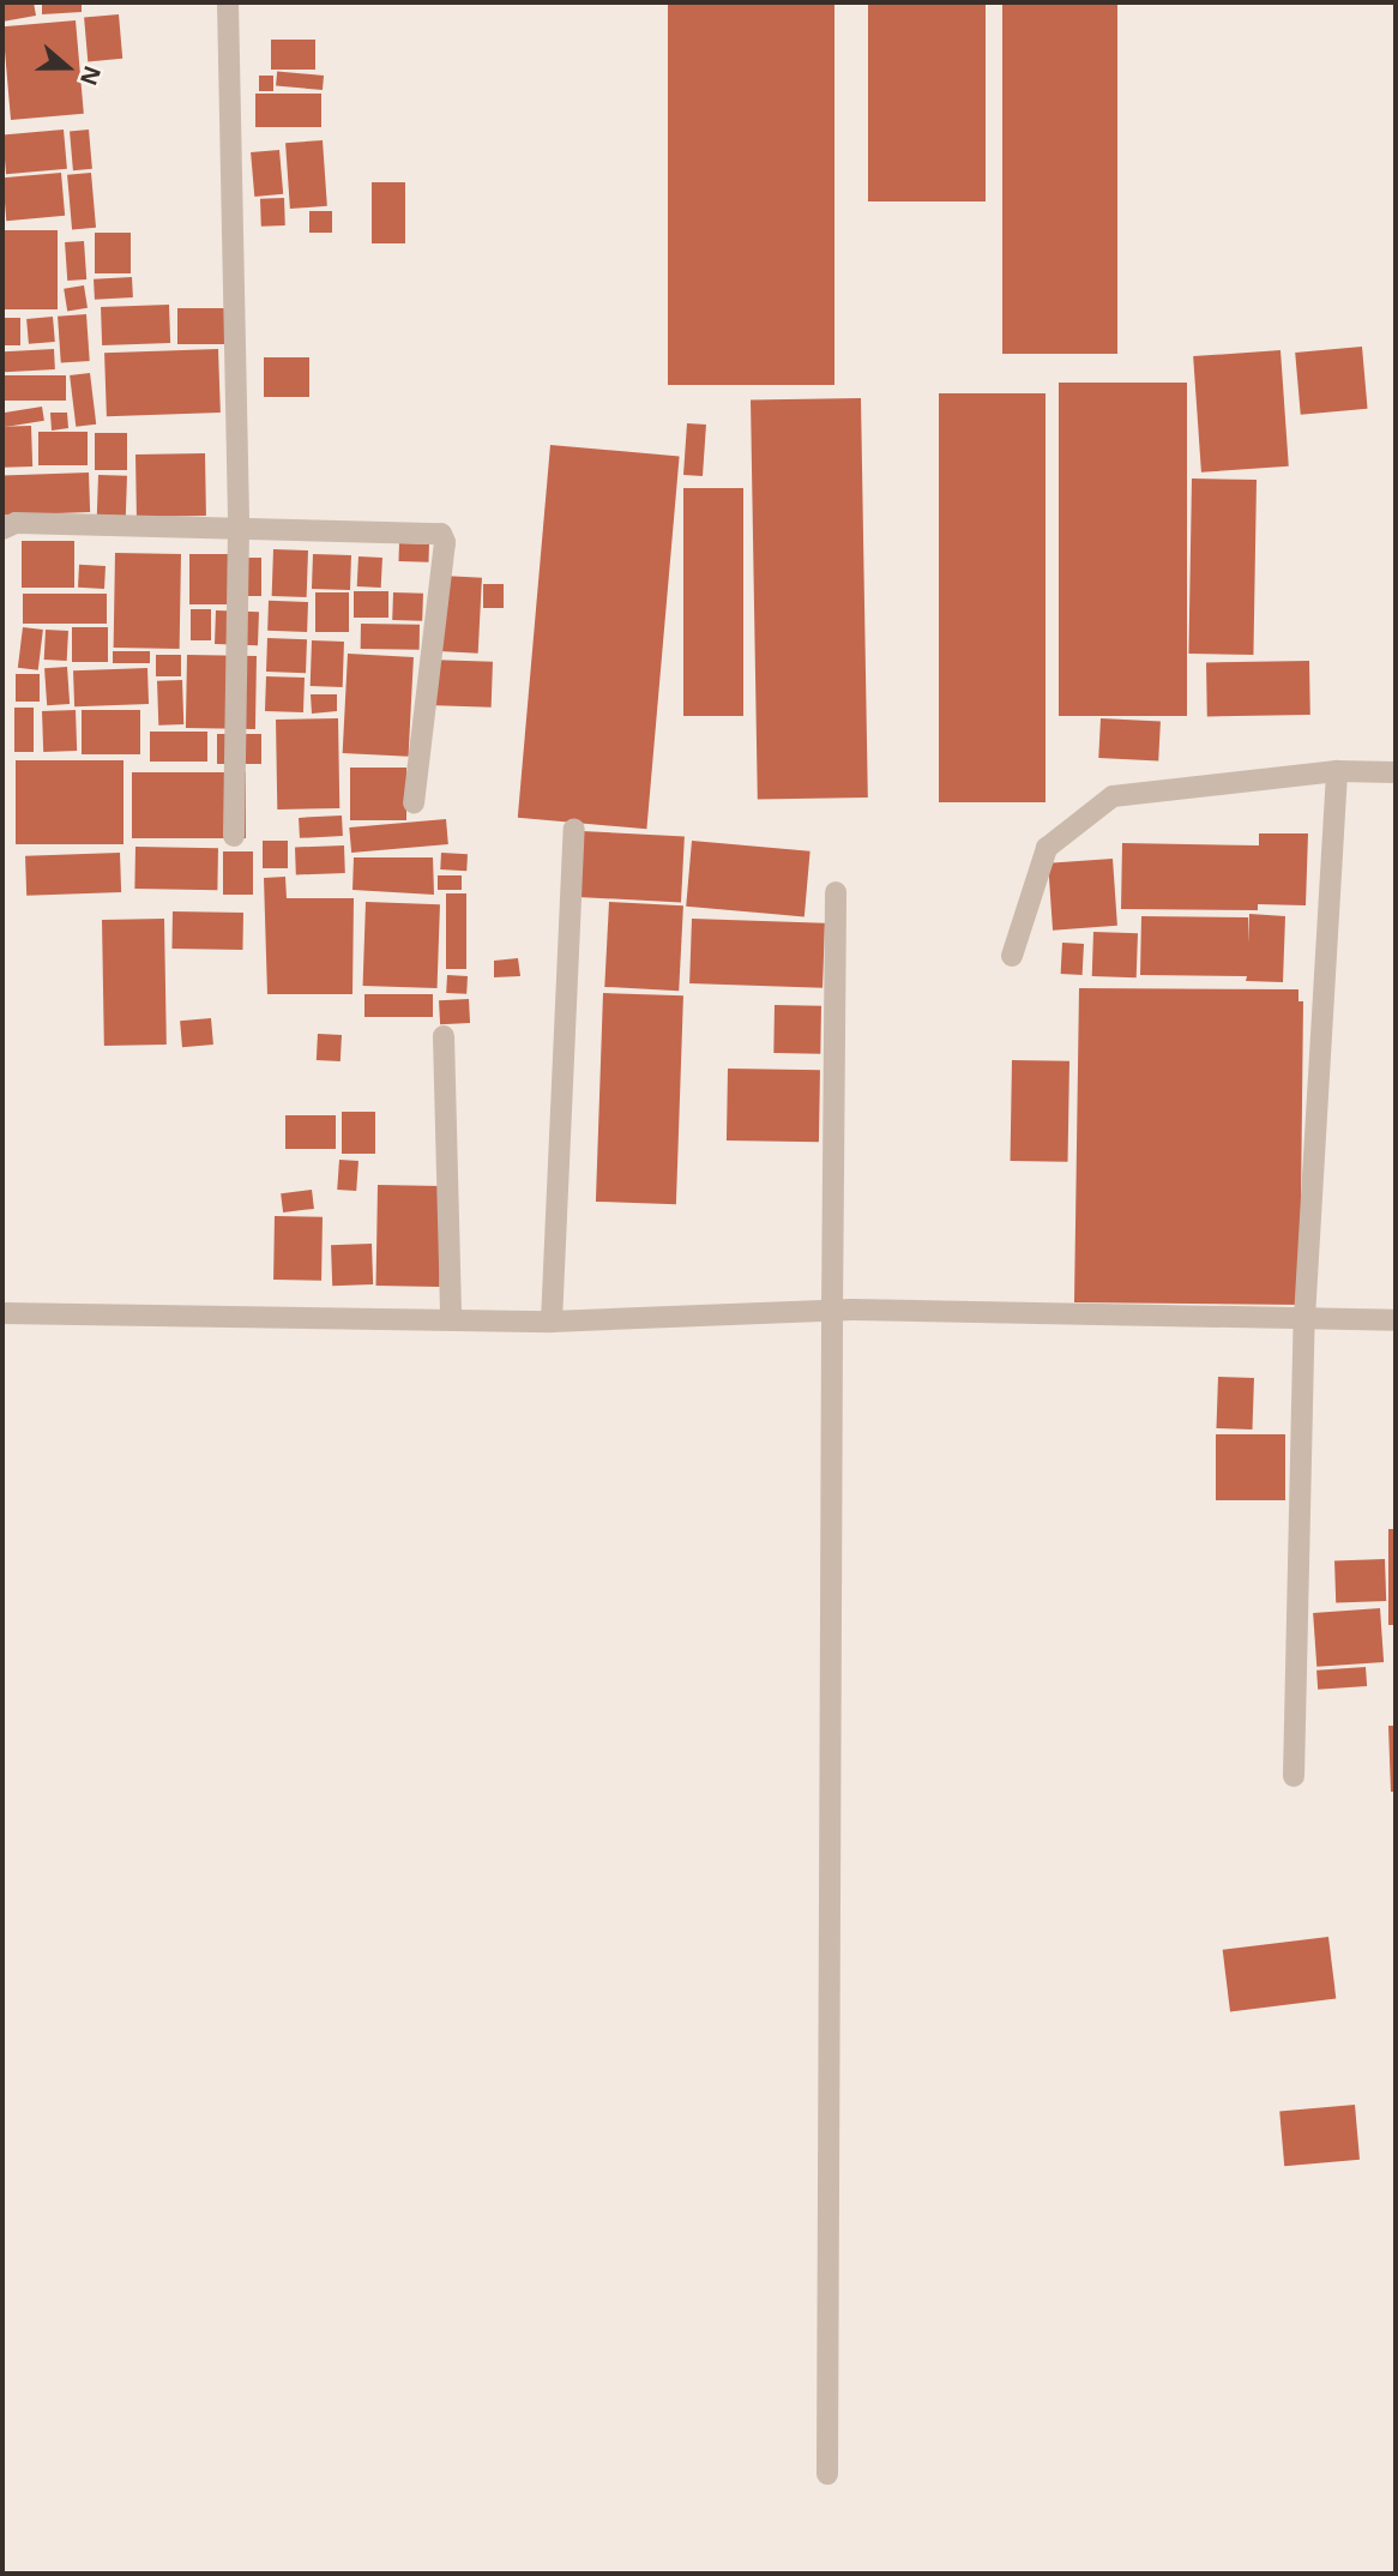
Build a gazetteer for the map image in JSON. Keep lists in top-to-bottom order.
{
  "north": "right"
}
